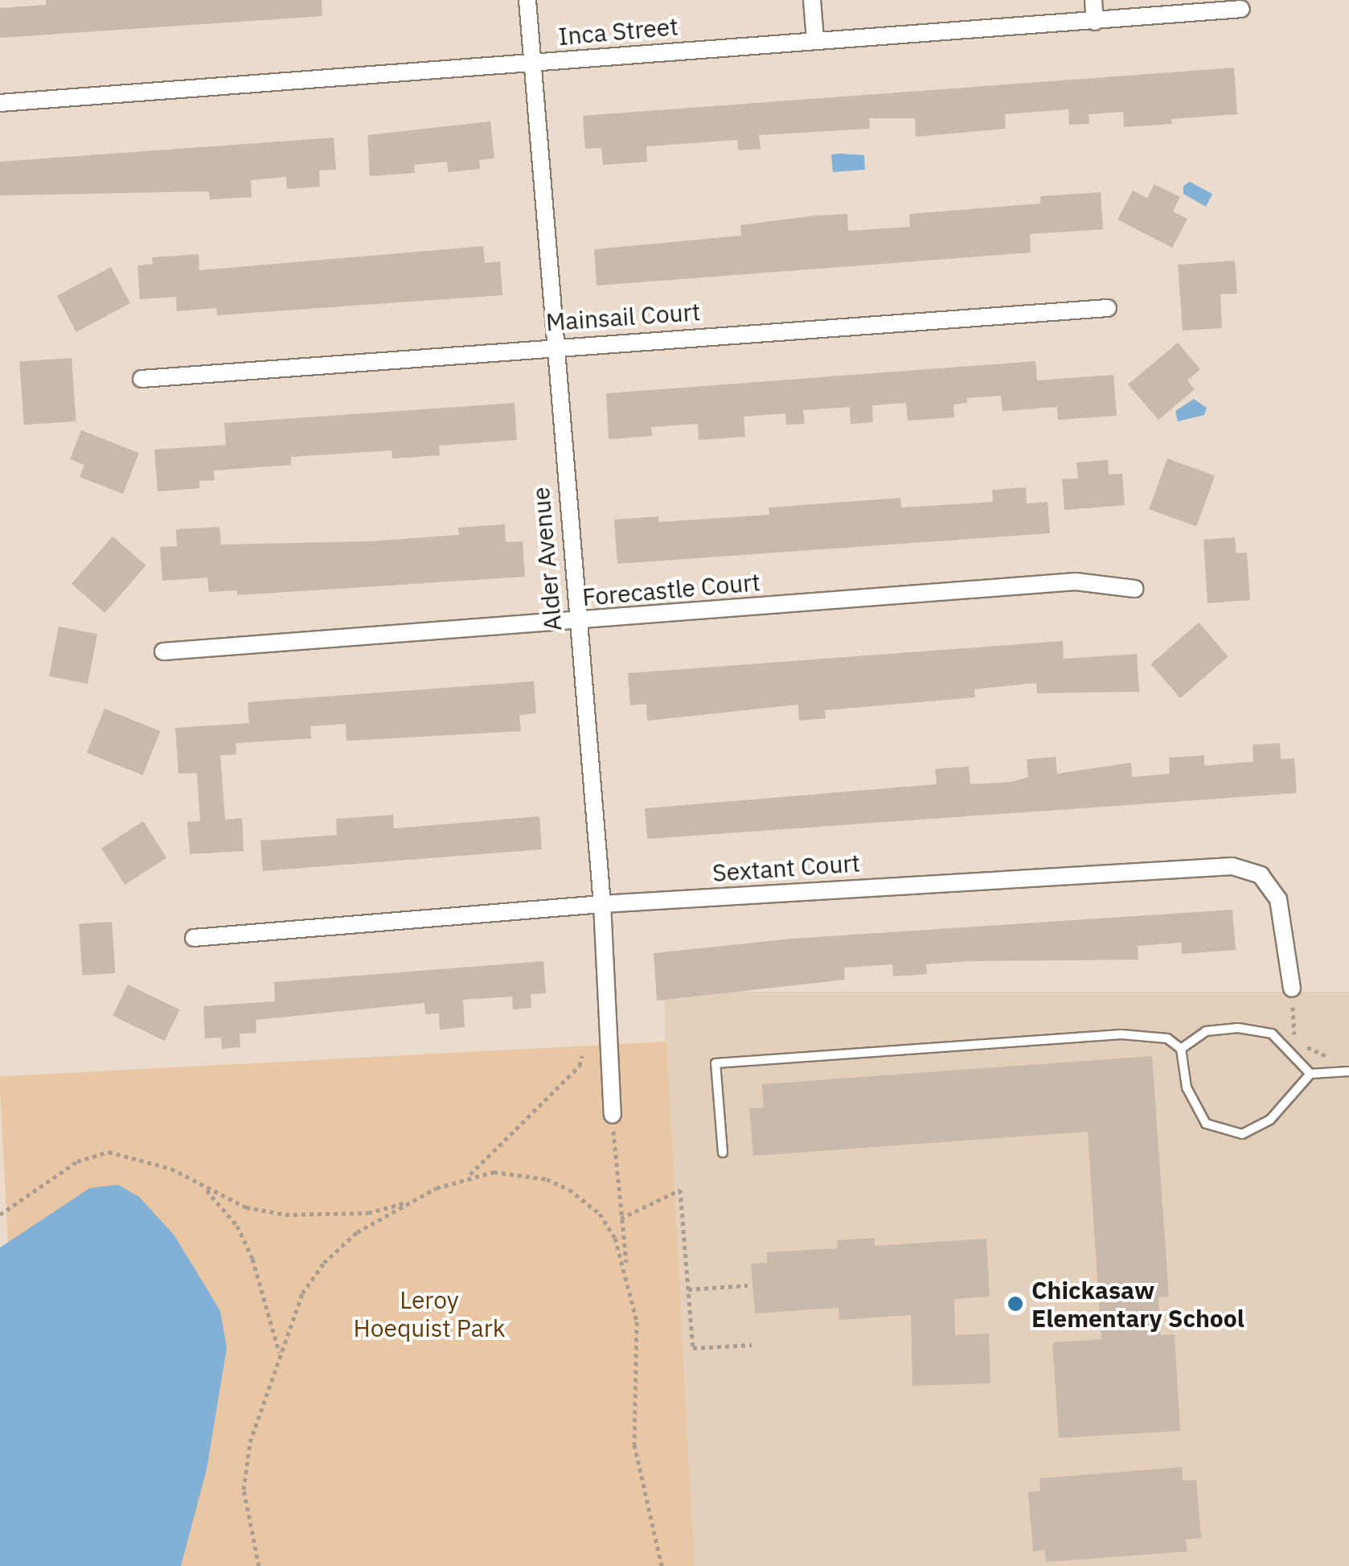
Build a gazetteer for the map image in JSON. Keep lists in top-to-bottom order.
{
  "streets": {
    "street": [
      "Inca Street",
      "Mainsail Court",
      "Alder Avenue",
      "Forecastle Court",
      "Sextant Court"
    ]
  },
  "crossings": [
    ["Inca Street", "Alder Avenue"],
    ["Mainsail Court", "Alder Avenue"],
    ["Alder Avenue", "Forecastle Court"],
    ["Alder Avenue", "Sextant Court"]
  ],
  "parks": ["Leroy Hoequist Park"],
  "places": ["Chickasaw Elementary School"]
}
